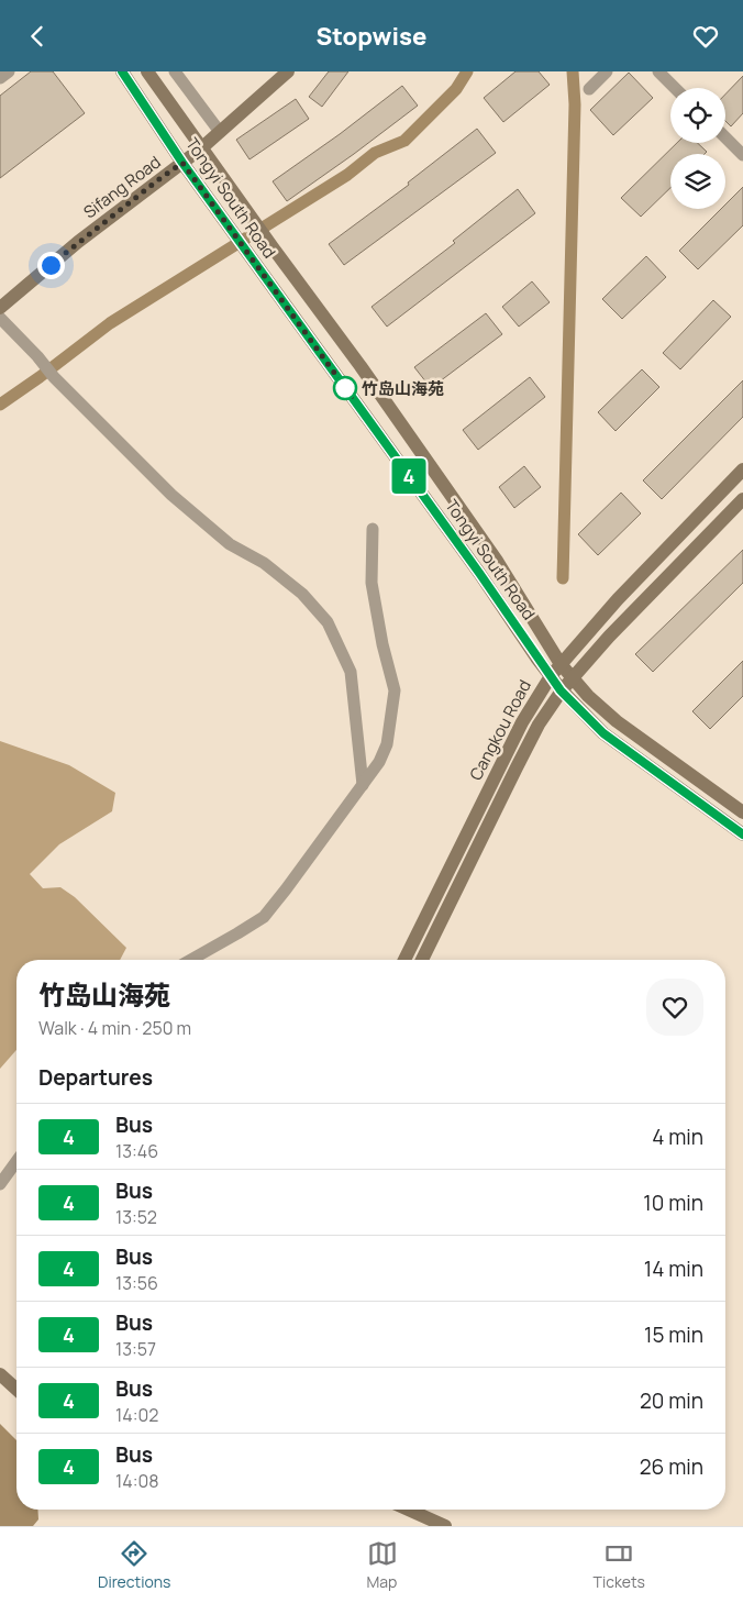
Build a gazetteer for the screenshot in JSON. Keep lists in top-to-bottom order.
{
  "streets": {
    "main road": ["Sifang Road", "Tongyi South Road", "Cangkou Road"]
  },
  "crossings": [
    ["Sifang Road", "Tongyi South Road"],
    ["Tongyi South Road", "Cangkou Road"]
  ],
  "places": ["竹岛山海苑"],
  "lines": ["bus line 4"],
  "page": {
    "header": "Stopwise",
    "on_map": "4",
    "heading": [
      ["竹岛山海苑", "Walk · 4 min · 250 m"],
      "Departures"
    ],
    "list": [
      {
        "mark": "4",
        "name": "Bus",
        "note": "13:46",
        "value": "4 min"
      },
      {
        "mark": "4",
        "name": "Bus",
        "note": "13:52",
        "value": "10 min"
      },
      {
        "mark": "4",
        "name": "Bus",
        "note": "13:56",
        "value": "14 min"
      },
      {
        "mark": "4",
        "name": "Bus",
        "note": "13:57",
        "value": "15 min"
      },
      {
        "mark": "4",
        "name": "Bus",
        "note": "14:02",
        "value": "20 min"
      },
      {
        "mark": "4",
        "name": "Bus",
        "note": "14:08",
        "value": "26 min"
      }
    ],
    "tabs": ["Directions", "Map", "Tickets"]
  }
}
